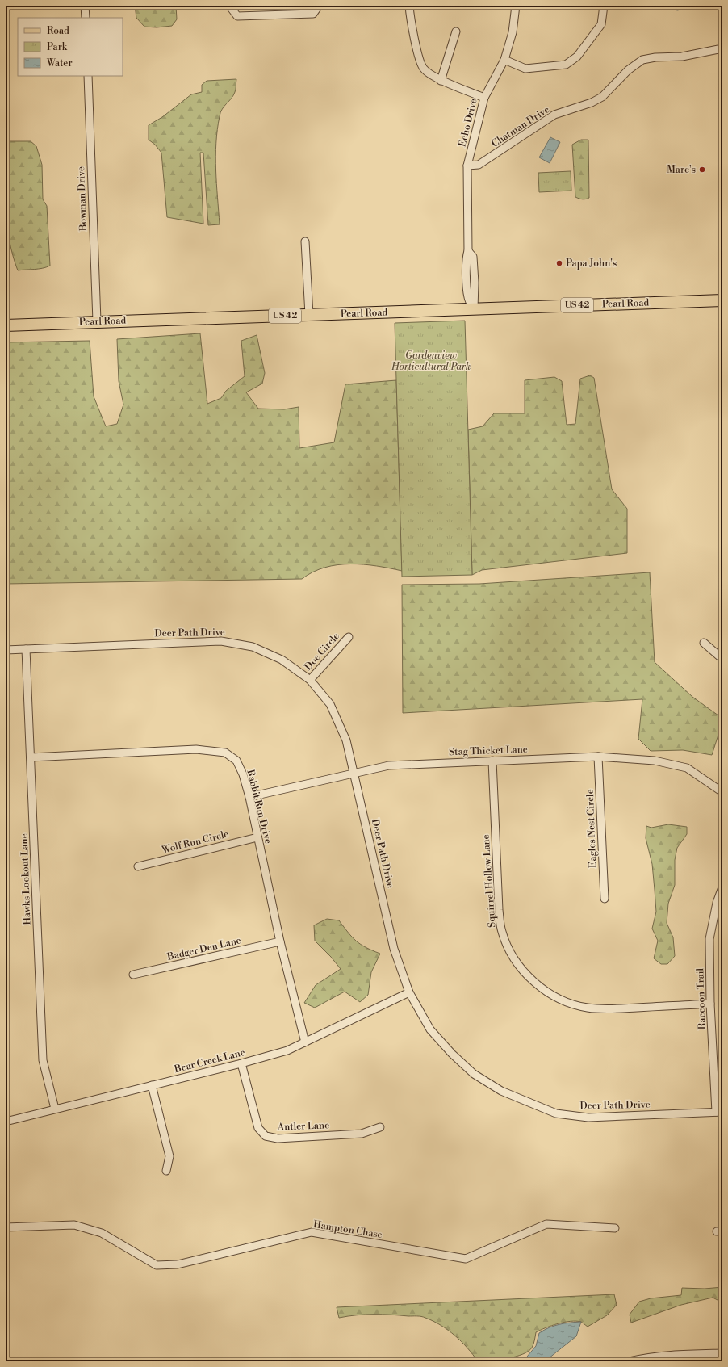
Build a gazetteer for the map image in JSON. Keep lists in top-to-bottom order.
{
  "streets": {
    "main road": ["Pearl Road", "US 42"],
    "street": [
      "Echo Drive",
      "Chatman Drive",
      "Bowman Drive",
      "Deer Path Drive",
      "Doe Circle",
      "Stag Thicket Lane",
      "Rabbit Run Drive",
      "Eagles Nest Circle",
      "Wolf Run Circle",
      "Hawks Lookout Lane",
      "Squirrel Hollow Lane",
      "Badger Den Lane",
      "Raccoon Trail",
      "Bear Creek Lane",
      "Antler Lane",
      "Hampton Chase"
    ]
  },
  "crossings": [
    ["Echo Drive", "Chatman Drive"],
    ["Echo Drive", "Pearl Road"],
    ["Bowman Drive", "Pearl Road"],
    ["Deer Path Drive", "Doe Circle"],
    ["Deer Path Drive", "Stag Thicket Lane"],
    ["Deer Path Drive", "Hawks Lookout Lane"],
    ["Deer Path Drive", "Raccoon Trail"],
    ["Deer Path Drive", "Bear Creek Lane"],
    ["Stag Thicket Lane", "Rabbit Run Drive"],
    ["Stag Thicket Lane", "Eagles Nest Circle"],
    ["Stag Thicket Lane", "Squirrel Hollow Lane"],
    ["Rabbit Run Drive", "Wolf Run Circle"],
    ["Rabbit Run Drive", "Hawks Lookout Lane"],
    ["Rabbit Run Drive", "Badger Den Lane"],
    ["Rabbit Run Drive", "Bear Creek Lane"],
    ["Hawks Lookout Lane", "Bear Creek Lane"],
    ["Squirrel Hollow Lane", "Raccoon Trail"],
    ["Bear Creek Lane", "Antler Lane"]
  ],
  "parks": ["Gardenview Horticultural Park"],
  "places": ["Marc's", "Papa John's"],
  "legend": ["Road", "Park", "Water"]
}
